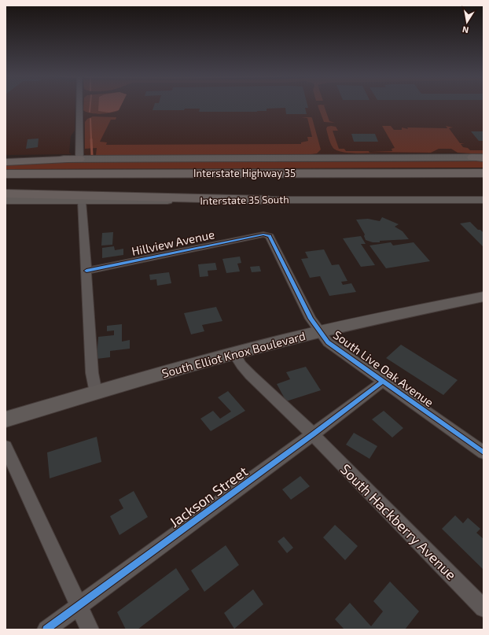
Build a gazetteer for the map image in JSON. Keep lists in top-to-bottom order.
{
  "streets": {
    "highway": ["Interstate Highway 35"],
    "main road": ["Interstate 35 South", "South Elliot Knox Boulevard"],
    "street": [
      "Hillview Avenue",
      "South Live Oak Avenue",
      "Jackson Street",
      "South Hackberry Avenue"
    ]
  },
  "crossings": [
    ["Hillview Avenue", "South Live Oak Avenue"],
    ["South Elliot Knox Boulevard", "South Live Oak Avenue"],
    ["South Elliot Knox Boulevard", "South Hackberry Avenue"],
    ["South Live Oak Avenue", "Jackson Street"],
    ["Jackson Street", "South Hackberry Avenue"]
  ],
  "north": "bottom"
}
